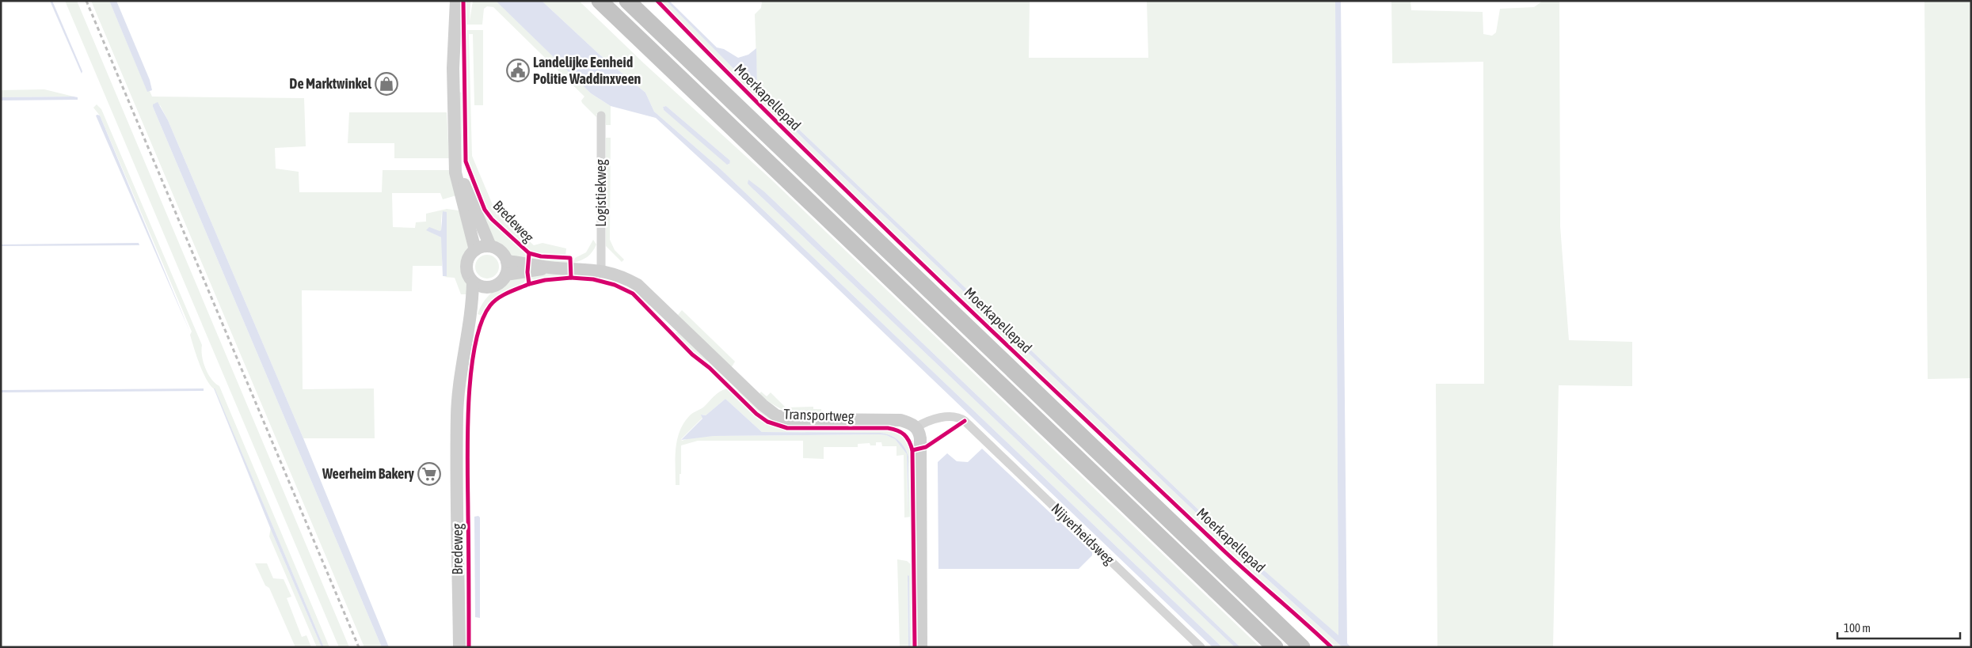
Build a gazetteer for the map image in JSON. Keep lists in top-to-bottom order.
{
  "streets": {
    "street": [
      "Logistiekweg",
      "Bredeweg",
      "Transportweg",
      "Nijverheidsweg"
    ],
    "cycle path": ["Moerkapellepad"]
  },
  "crossings": [
    ["Logistiekweg", "Transportweg"],
    ["Bredeweg", "Transportweg"],
    ["Transportweg", "Nijverheidsweg"]
  ],
  "places": {
    "public building": ["Landelijke Eenheid Politie Waddinxveen"],
    "shop": ["De Marktwinkel"],
    "supermarket": ["Weerheim Bakery"]
  },
  "scale_bar": "100 m"
}
